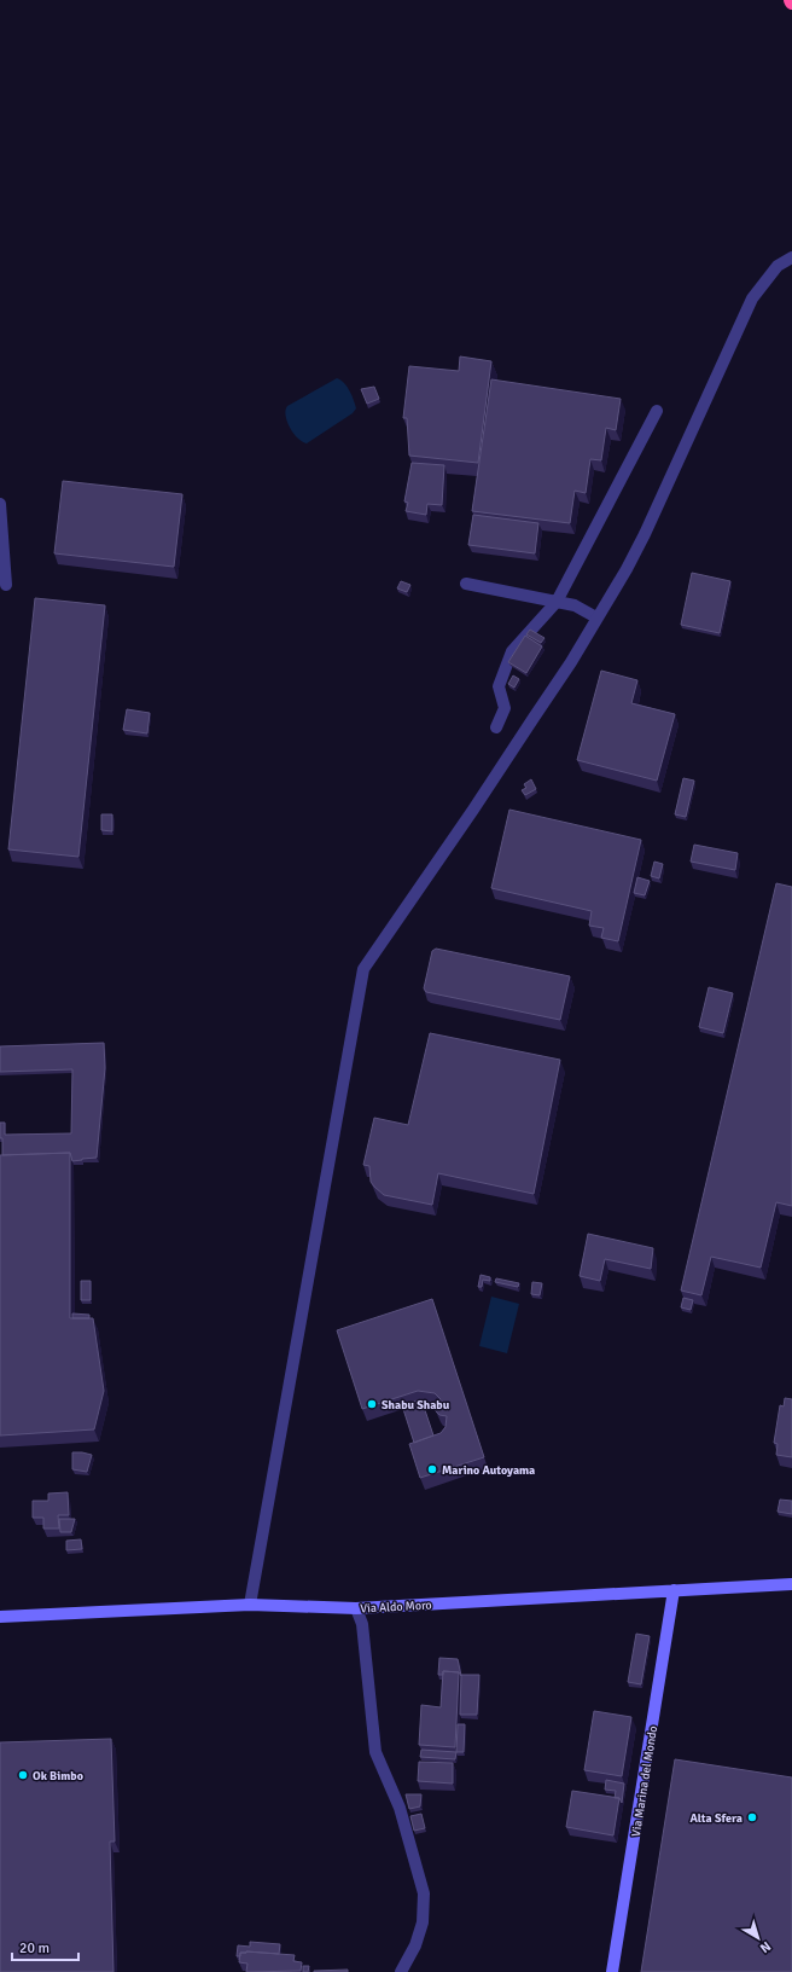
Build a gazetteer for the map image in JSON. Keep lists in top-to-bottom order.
{
  "streets": {
    "main road": ["Via Aldo Moro", "Via Marina del Mondo"]
  },
  "crossings": [
    ["Via Aldo Moro", "Via Marina del Mondo"]
  ],
  "places": [
    "Shabu Shabu",
    "Marino Autoyama",
    "Ok Bimbo",
    "Alta Sfera"
  ],
  "scale_bar": "20 m",
  "north": "bottom right"
}
